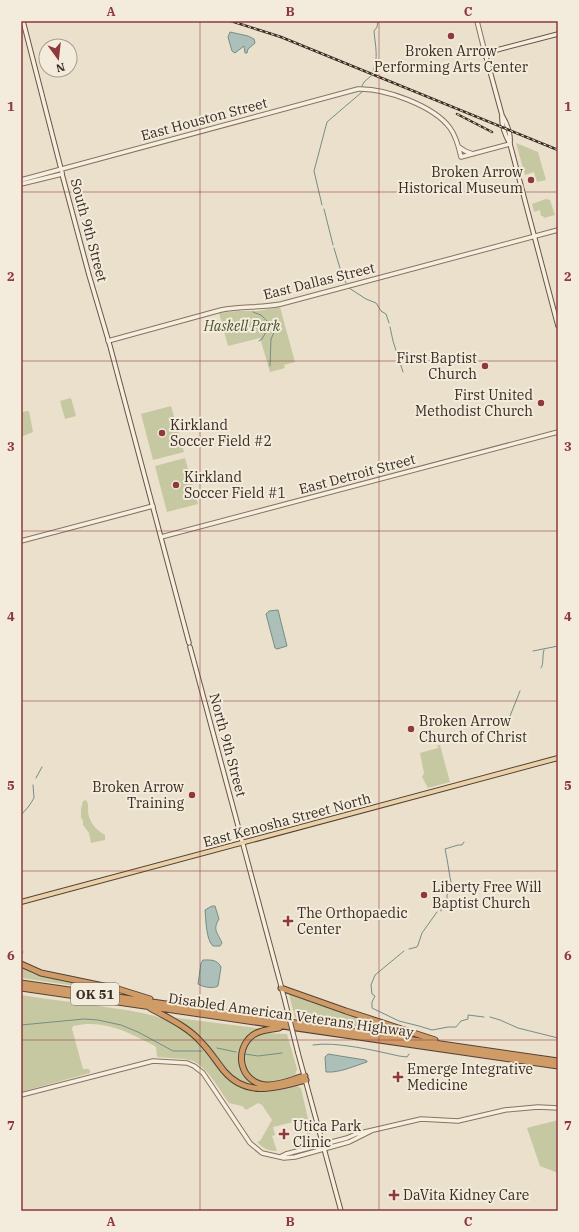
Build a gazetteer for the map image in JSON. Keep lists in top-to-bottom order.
{
  "streets": {
    "highway": ["OK 51", "Disabled American Veterans Highway"],
    "main road": ["East Kenosha Street North"],
    "street": [
      "East Houston Street",
      "South 9th Street",
      "East Dallas Street",
      "East Detroit Street",
      "North 9th Street"
    ]
  },
  "crossings": [
    ["East Houston Street", "South 9th Street"],
    ["South 9th Street", "East Dallas Street"],
    ["South 9th Street", "North 9th Street"],
    ["East Detroit Street", "North 9th Street"],
    ["North 9th Street", "East Kenosha Street North"]
  ],
  "parks": ["Haskell Park"],
  "places": {
    "other": [
      "Broken Arrow Performing Arts Center",
      "Broken Arrow Historical Museum",
      "First Baptist Church",
      "First United Methodist Church",
      "Kirkland Soccer Field #2",
      "Kirkland Soccer Field #1",
      "Broken Arrow Church of Christ",
      "Broken Arrow Training",
      "Liberty Free Will Baptist Church"
    ],
    "health": [
      "The Orthopaedic Center",
      "Emerge Integrative Medicine",
      "Utica Park Clinic",
      "DaVita Kidney Care"
    ]
  },
  "north": "bottom",
  "grid": {
    "columns": ["A", "B", "C"],
    "rows": [
      "1",
      "2",
      "3",
      "4",
      "5",
      "6",
      "7"
    ]
  }
}
